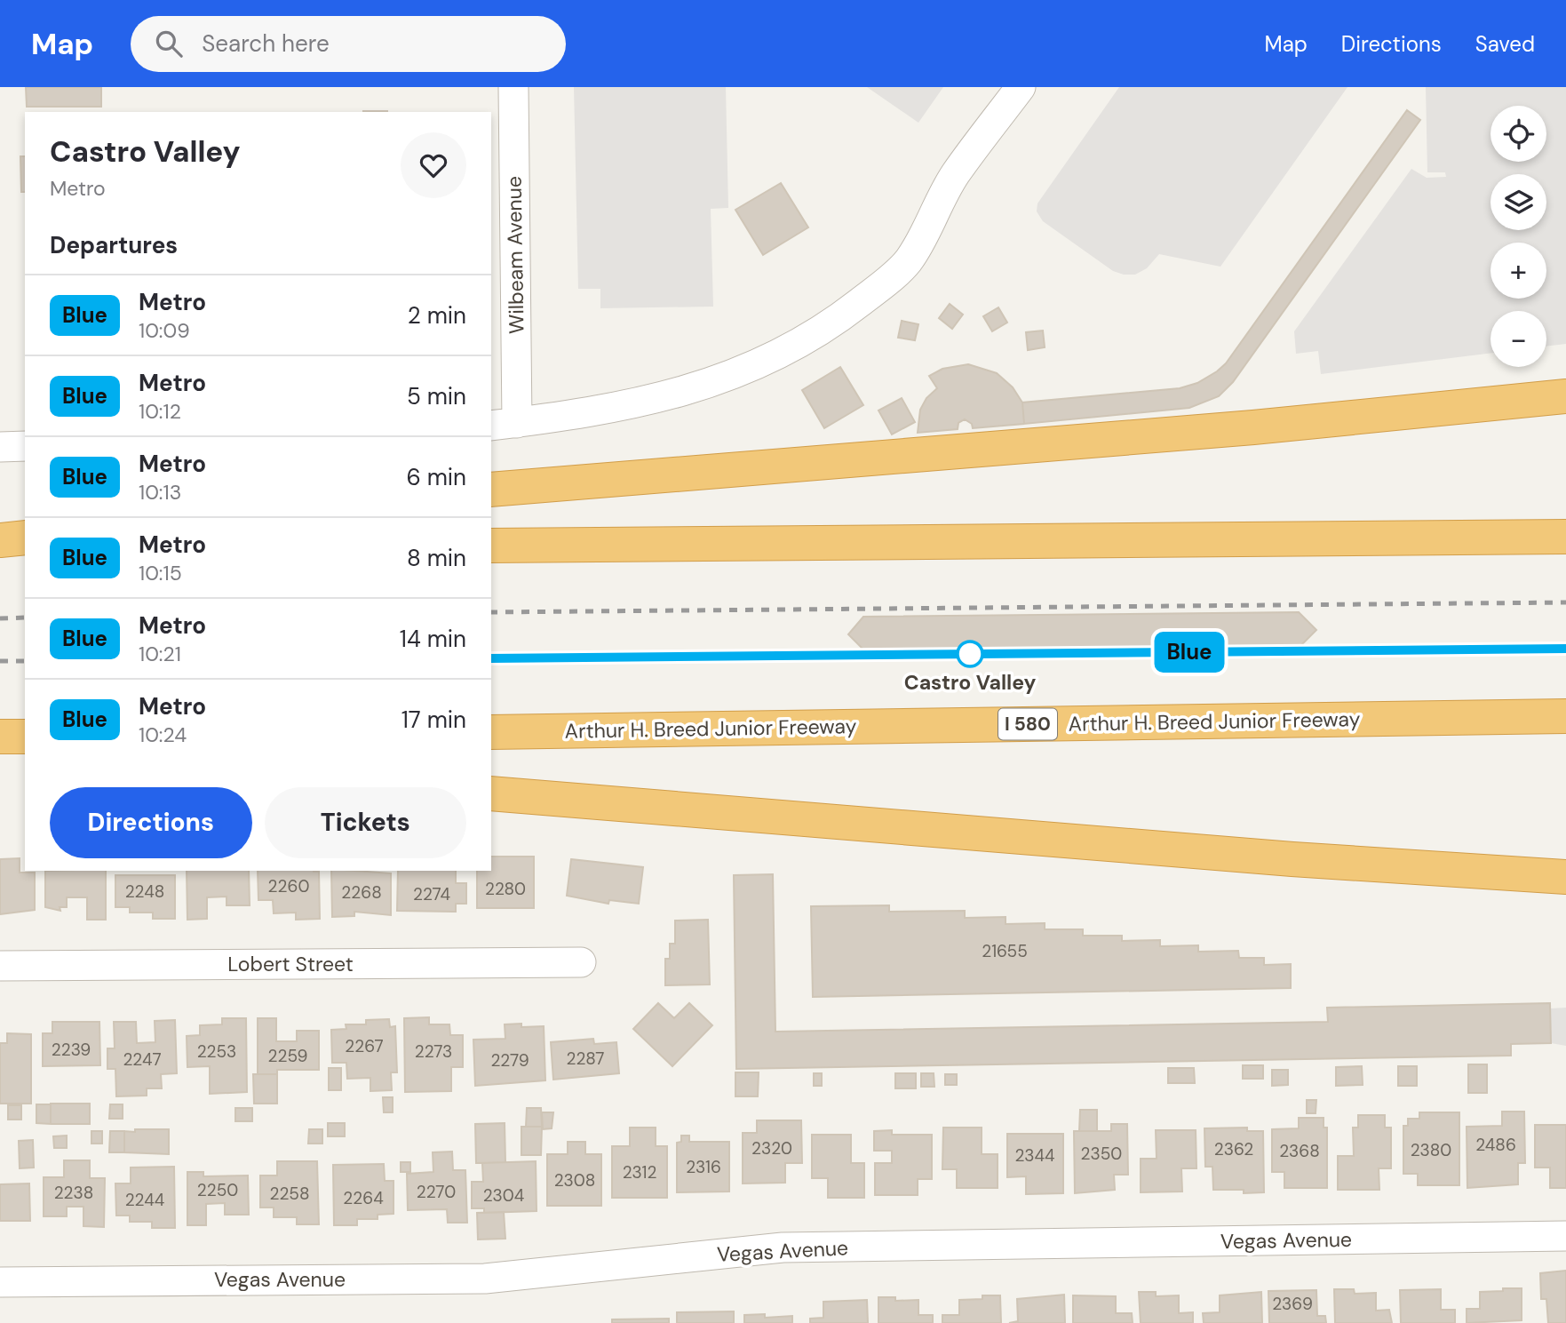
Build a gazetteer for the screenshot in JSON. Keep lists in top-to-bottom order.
{
  "streets": {
    "highway": ["Arthur H. Breed Junior Freeway", "I 580"],
    "street": ["Wilbeam Avenue", "Lobert Street", "Vegas Avenue"]
  },
  "places": ["Castro Valley"],
  "lines": ["metro line Blue"],
  "house_numbers": [
    "2260",
    "2280",
    "2248",
    "2268",
    "2274",
    "21655",
    "2267",
    "2239",
    "2253",
    "2273",
    "2259",
    "2287",
    "2247",
    "2279",
    "2486",
    "2320",
    "2362",
    "2380",
    "2368",
    "2350",
    "2344",
    "2316",
    "2312",
    "2308",
    "2250",
    "2270",
    "2238",
    "2258",
    "2304",
    "2264",
    "2244",
    "2369"
  ],
  "page": {
    "header": "Map",
    "search": "Search here",
    "nav": ["Map", "Directions", "Saved"],
    "on_map": "Blue",
    "map_buttons": ["+", "−"],
    "heading": [
      ["Castro Valley", "Metro"],
      "Departures"
    ],
    "list": [
      {
        "mark": "Blue",
        "name": "Metro",
        "note": "10:09",
        "value": "2 min"
      },
      {
        "mark": "Blue",
        "name": "Metro",
        "note": "10:12",
        "value": "5 min"
      },
      {
        "mark": "Blue",
        "name": "Metro",
        "note": "10:13",
        "value": "6 min"
      },
      {
        "mark": "Blue",
        "name": "Metro",
        "note": "10:15",
        "value": "8 min"
      },
      {
        "mark": "Blue",
        "name": "Metro",
        "note": "10:21",
        "value": "14 min"
      },
      {
        "mark": "Blue",
        "name": "Metro",
        "note": "10:24",
        "value": "17 min"
      }
    ],
    "buttons": ["Directions", "Tickets"]
  }
}
